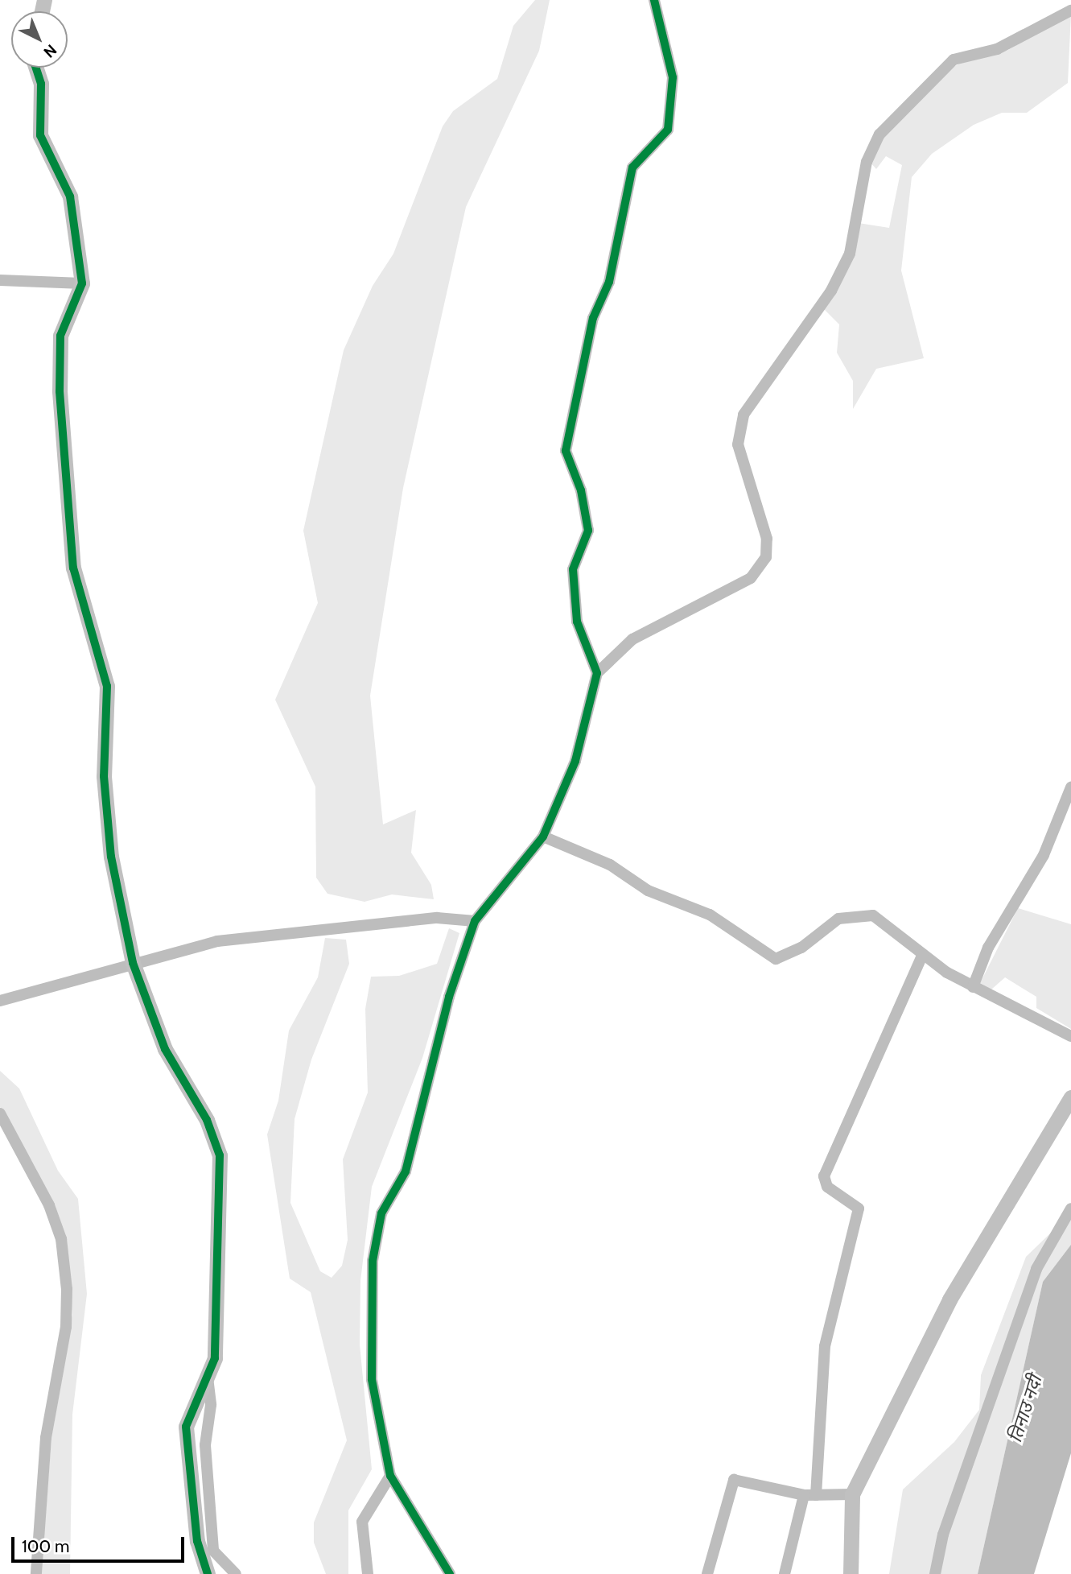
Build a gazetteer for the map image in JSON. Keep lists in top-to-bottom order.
{
  "water": ["तिनाउ नदी"],
  "scale_bar": "100 m",
  "north": "bottom right"
}
